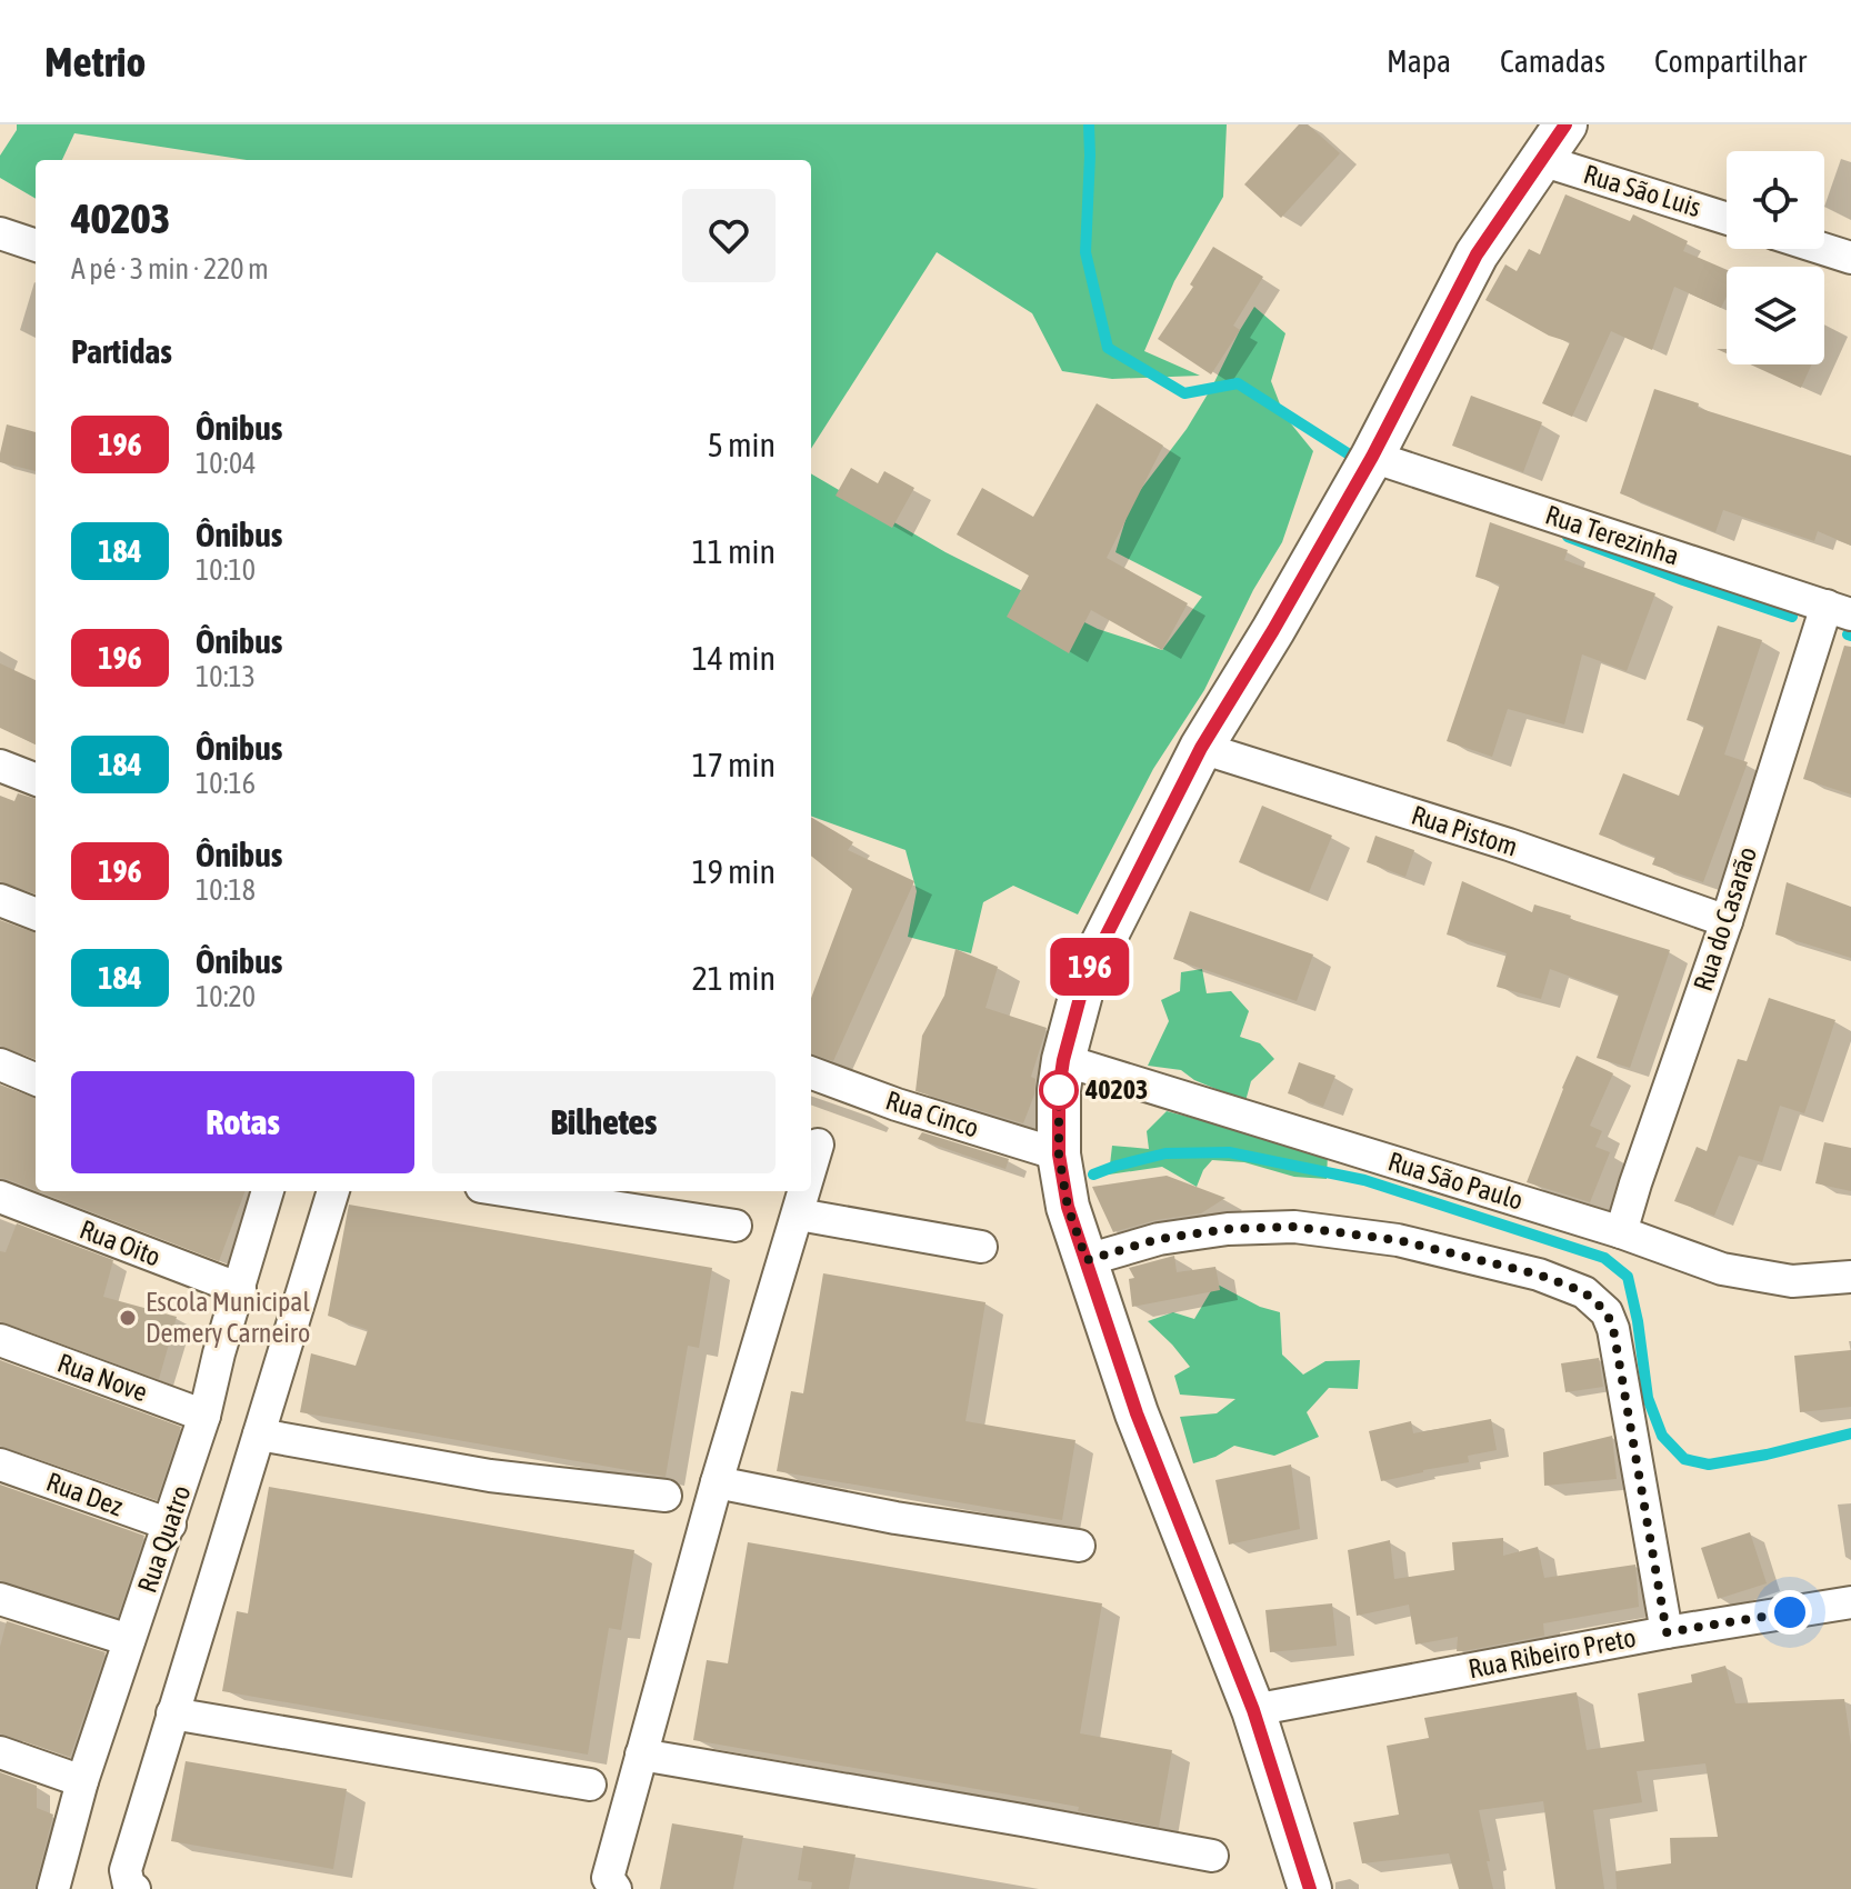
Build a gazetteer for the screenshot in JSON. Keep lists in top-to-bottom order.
{
  "streets": {
    "street": [
      "Rua São Luis",
      "Rua Terezinha",
      "Rua Pistom",
      "Rua do Casarão",
      "Rua Cinco",
      "Rua São Paulo",
      "Rua Oito",
      "Rua Nove",
      "Rua Dez",
      "Rua Quatro",
      "Rua Ribeiro Preto"
    ]
  },
  "crossings": [
    ["Rua Terezinha", "Rua do Casarão"],
    ["Rua Pistom", "Rua do Casarão"],
    ["Rua do Casarão", "Rua São Paulo"],
    ["Rua Oito", "Rua Quatro"],
    ["Rua Nove", "Rua Quatro"],
    ["Rua Dez", "Rua Quatro"]
  ],
  "places": ["40203", "Escola Municipal Demery Carneiro"],
  "lines": ["bus line 196"],
  "page": {
    "header": "Metrio",
    "nav": ["Mapa", "Camadas", "Compartilhar"],
    "on_map": "196",
    "heading": [
      ["40203", "A pé · 3 min · 220 m"],
      "Partidas"
    ],
    "list": [
      {
        "mark": "196",
        "name": "Ônibus",
        "note": "10:04",
        "value": "5 min"
      },
      {
        "mark": "184",
        "name": "Ônibus",
        "note": "10:10",
        "value": "11 min"
      },
      {
        "mark": "196",
        "name": "Ônibus",
        "note": "10:13",
        "value": "14 min"
      },
      {
        "mark": "184",
        "name": "Ônibus",
        "note": "10:16",
        "value": "17 min"
      },
      {
        "mark": "196",
        "name": "Ônibus",
        "note": "10:18",
        "value": "19 min"
      },
      {
        "mark": "184",
        "name": "Ônibus",
        "note": "10:20",
        "value": "21 min"
      }
    ],
    "buttons": ["Rotas", "Bilhetes"]
  }
}
